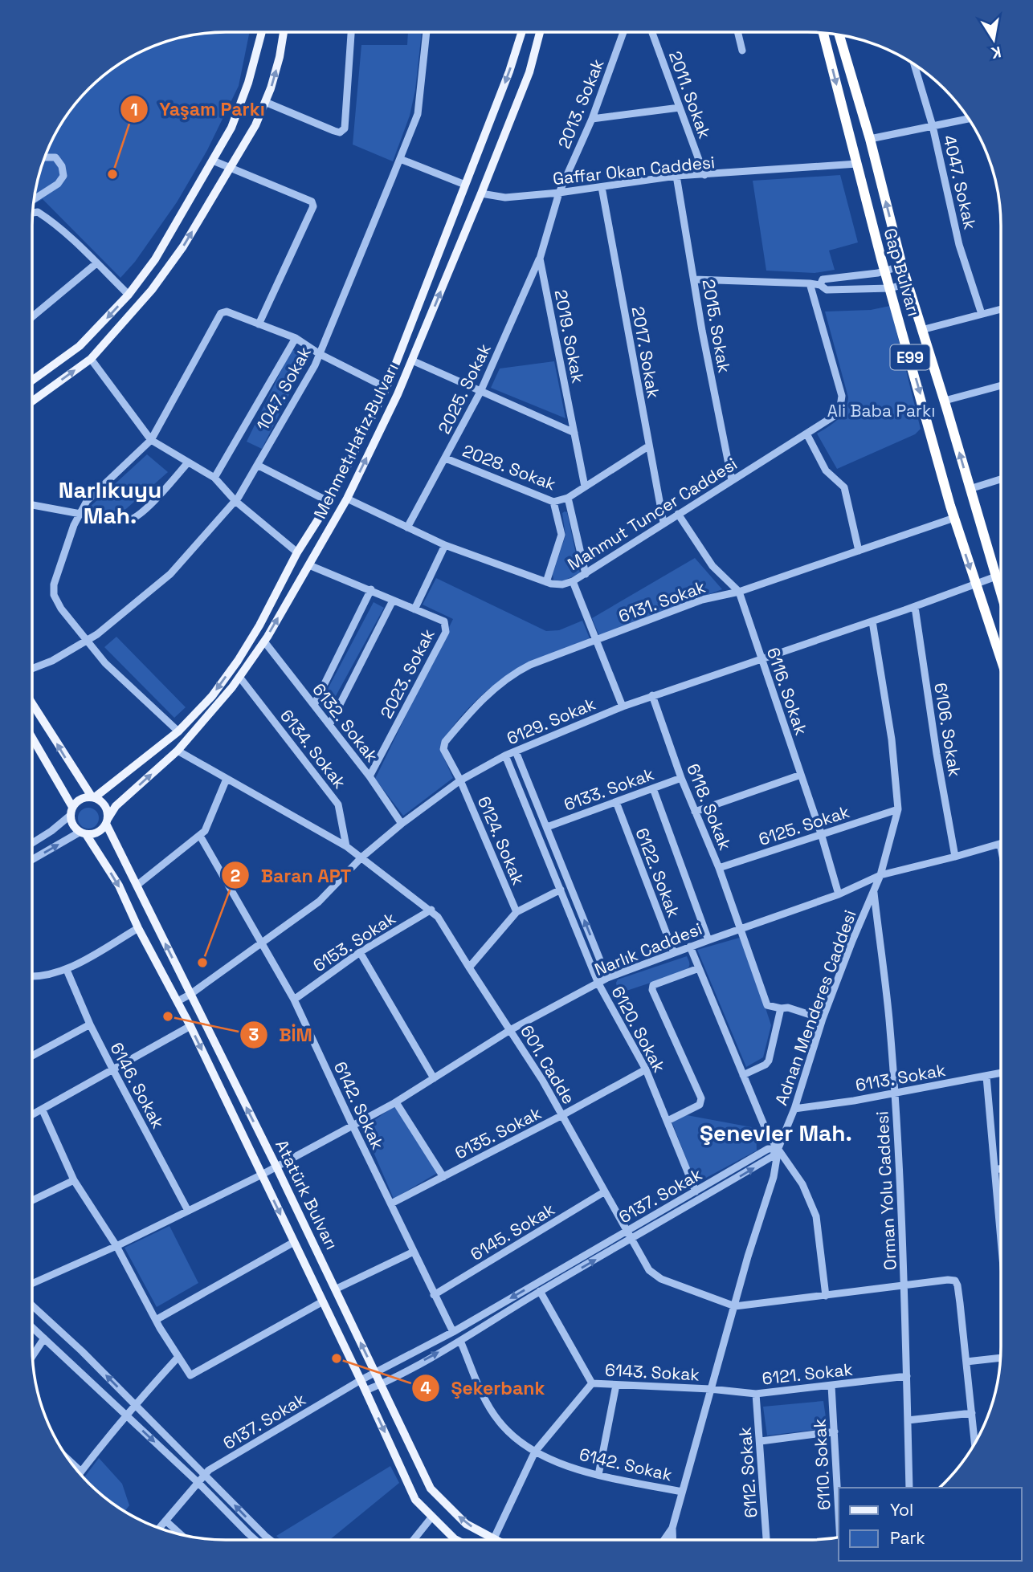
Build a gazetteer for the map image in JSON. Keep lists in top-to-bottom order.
{
  "streets": {
    "highway": ["Gap Bulvarı", "E99"],
    "main road": ["Mehmet Hafız Bulvarı", "Atatürk Bulvarı"],
    "street": [
      "2011. Sokak",
      "2013. Sokak",
      "Gaffar Okan Caddesi",
      "4047. Sokak",
      "2015. Sokak",
      "2019. Sokak",
      "2017. Sokak",
      "1047. Sokak",
      "2025. Sokak",
      "2028. Sokak",
      "Mahmut Tuncer Caddesi",
      "6131. Sokak",
      "2023. Sokak",
      "6116. Sokak",
      "6129. Sokak",
      "6132. Sokak",
      "6106. Sokak",
      "6134. Sokak",
      "6133. Sokak",
      "6118. Sokak",
      "6125. Sokak",
      "6124. Sokak",
      "6122. Sokak",
      "6153. Sokak",
      "Narlık Caddesi",
      "Adnan Menderes Caddesi",
      "6120. Sokak",
      "601. Cadde",
      "6113. Sokak",
      "6146. Sokak",
      "6142. Sokak",
      "6135. Sokak",
      "Orman Yolu Caddesi",
      "6137. Sokak",
      "6145. Sokak",
      "6143. Sokak",
      "6121. Sokak",
      "6110. Sokak",
      "6112. Sokak"
    ]
  },
  "crossings": [
    ["2011. Sokak", "Gaffar Okan Caddesi"],
    ["2013. Sokak", "Gaffar Okan Caddesi"],
    ["2013. Sokak", "2019. Sokak"],
    ["Gaffar Okan Caddesi", "Gap Bulvarı"],
    ["Gaffar Okan Caddesi", "2015. Sokak"],
    ["Gaffar Okan Caddesi", "2019. Sokak"],
    ["Gaffar Okan Caddesi", "2017. Sokak"],
    ["Gaffar Okan Caddesi", "Mehmet Hafız Bulvarı"],
    ["Gap Bulvarı", "6131. Sokak"],
    ["Gap Bulvarı", "6129. Sokak"],
    ["2015. Sokak", "Mahmut Tuncer Caddesi"],
    ["2019. Sokak", "2025. Sokak"],
    ["2019. Sokak", "2028. Sokak"],
    ["2017. Sokak", "2028. Sokak"],
    ["2017. Sokak", "Mahmut Tuncer Caddesi"],
    ["2025. Sokak", "2028. Sokak"],
    ["2025. Sokak", "Mahmut Tuncer Caddesi"],
    ["Mehmet Hafız Bulvarı", "Mahmut Tuncer Caddesi"],
    ["Mehmet Hafız Bulvarı", "2023. Sokak"],
    ["Mehmet Hafız Bulvarı", "6132. Sokak"],
    ["Mehmet Hafız Bulvarı", "6134. Sokak"],
    ["Mehmet Hafız Bulvarı", "601. Cadde"],
    ["Mehmet Hafız Bulvarı", "Atatürk Bulvarı"],
    ["Mahmut Tuncer Caddesi", "6116. Sokak"],
    ["6131. Sokak", "6116. Sokak"],
    ["6131. Sokak", "6129. Sokak"],
    ["6131. Sokak", "6124. Sokak"],
    ["2023. Sokak", "6132. Sokak"],
    ["6116. Sokak", "6129. Sokak"],
    ["6116. Sokak", "6125. Sokak"],
    ["6116. Sokak", "Narlık Caddesi"],
    ["6129. Sokak", "6132. Sokak"],
    ["6129. Sokak", "6106. Sokak"],
    ["6129. Sokak", "6118. Sokak"],
    ["6129. Sokak", "6124. Sokak"],
    ["6129. Sokak", "Adnan Menderes Caddesi"],
    ["6129. Sokak", "6120. Sokak"],
    ["6129. Sokak", "601. Cadde"],
    ["6129. Sokak", "6142. Sokak"],
    ["6129. Sokak", "Atatürk Bulvarı"],
    ["6106. Sokak", "Narlık Caddesi"],
    ["6134. Sokak", "601. Cadde"],
    ["6133. Sokak", "6118. Sokak"],
    ["6133. Sokak", "6122. Sokak"],
    ["6118. Sokak", "6125. Sokak"],
    ["6118. Sokak", "Narlık Caddesi"],
    ["6125. Sokak", "Adnan Menderes Caddesi"],
    ["6124. Sokak", "6120. Sokak"],
    ["6124. Sokak", "601. Cadde"],
    ["6122. Sokak", "Narlık Caddesi"],
    ["6153. Sokak", "601. Cadde"],
    ["6153. Sokak", "6142. Sokak"],
    ["Narlık Caddesi", "Adnan Menderes Caddesi"],
    ["Narlık Caddesi", "6120. Sokak"],
    ["Narlık Caddesi", "601. Cadde"],
    ["Narlık Caddesi", "6146. Sokak"],
    ["Narlık Caddesi", "6142. Sokak"],
    ["Narlık Caddesi", "Atatürk Bulvarı"],
    ["Adnan Menderes Caddesi", "601. Cadde"],
    ["Adnan Menderes Caddesi", "6113. Sokak"],
    ["Adnan Menderes Caddesi", "6142. Sokak"],
    ["Adnan Menderes Caddesi", "Orman Yolu Caddesi"],
    ["Adnan Menderes Caddesi", "6137. Sokak"],
    ["Adnan Menderes Caddesi", "6143. Sokak"],
    ["Adnan Menderes Caddesi", "6121. Sokak"],
    ["6120. Sokak", "6135. Sokak"],
    ["6120. Sokak", "6137. Sokak"],
    ["601. Cadde", "6135. Sokak"],
    ["601. Cadde", "Orman Yolu Caddesi"],
    ["601. Cadde", "6137. Sokak"],
    ["601. Cadde", "6145. Sokak"],
    ["6113. Sokak", "Orman Yolu Caddesi"],
    ["6142. Sokak", "6135. Sokak"],
    ["6142. Sokak", "6137. Sokak"],
    ["6142. Sokak", "6145. Sokak"],
    ["Orman Yolu Caddesi", "6121. Sokak"],
    ["Atatürk Bulvarı", "6137. Sokak"],
    ["6143. Sokak", "6121. Sokak"],
    ["6121. Sokak", "6110. Sokak"],
    ["6121. Sokak", "6112. Sokak"]
  ],
  "districts": ["Narlıkuyu Mah.", "Şenevler Mah."],
  "parks": ["Ali Baba Parkı"],
  "places": [
    "Yaşam Parkı",
    "Baran APT",
    "BİM",
    "Şekerbank"
  ],
  "legend": ["Yol", "Park"],
  "north": "bottom"
}
